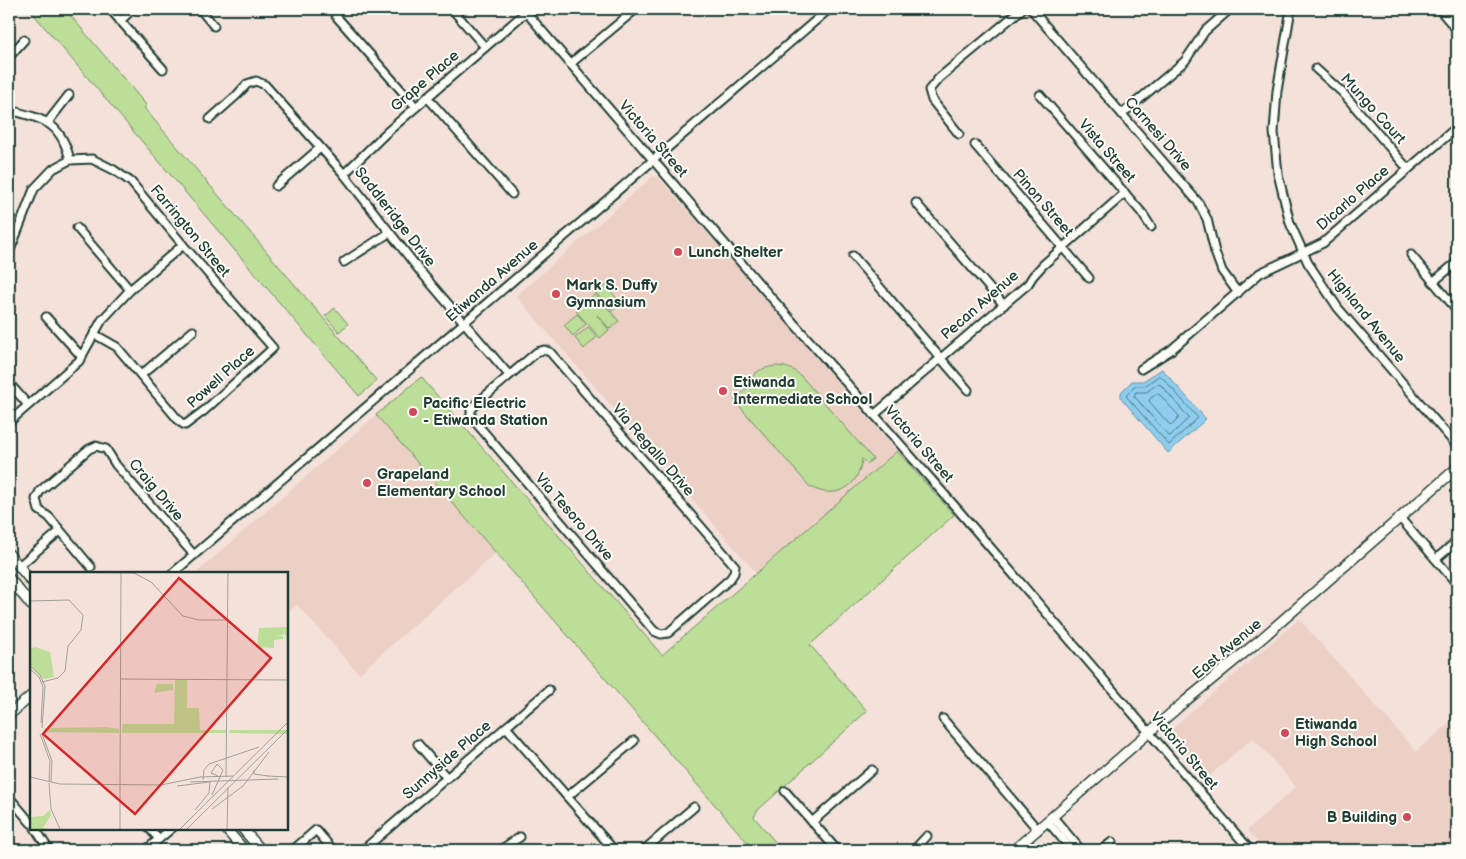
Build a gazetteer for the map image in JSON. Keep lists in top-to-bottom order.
{
  "streets": {
    "main road": ["East Avenue"],
    "street": [
      "Grape Place",
      "Mungo Court",
      "Carnesi Drive",
      "Victoria Street",
      "Vista Street",
      "Dicarlo Place",
      "Pinon Street",
      "Saddleridge Drive",
      "Farrington Street",
      "Etiwanda Avenue",
      "Pecan Avenue",
      "Highland Avenue",
      "Powell Place",
      "Via Regallo Drive",
      "Craig Drive",
      "Via Tesoro Drive",
      "Sunnyside Place"
    ]
  },
  "crossings": [
    ["Grape Place", "Victoria Street"],
    ["Grape Place", "Saddleridge Drive"],
    ["Mungo Court", "Dicarlo Place"],
    ["Carnesi Drive", "Dicarlo Place"],
    ["Victoria Street", "Etiwanda Avenue"],
    ["Victoria Street", "Pecan Avenue"],
    ["Victoria Street", "East Avenue"],
    ["Vista Street", "Pecan Avenue"],
    ["Dicarlo Place", "Highland Avenue"],
    ["Pinon Street", "Pecan Avenue"],
    ["Saddleridge Drive", "Etiwanda Avenue"],
    ["Saddleridge Drive", "Via Regallo Drive"],
    ["Saddleridge Drive", "Via Tesoro Drive"],
    ["Farrington Street", "Powell Place"],
    ["Etiwanda Avenue", "Craig Drive"],
    ["Via Regallo Drive", "Via Tesoro Drive"]
  ],
  "places": [
    "Lunch Shelter",
    "Mark S. Duffy Gymnasium",
    "Etiwanda Intermediate School",
    "Pacific Electric - Etiwanda Station",
    "Grapeland Elementary School",
    "Etiwanda High School",
    "B Building"
  ]
}
